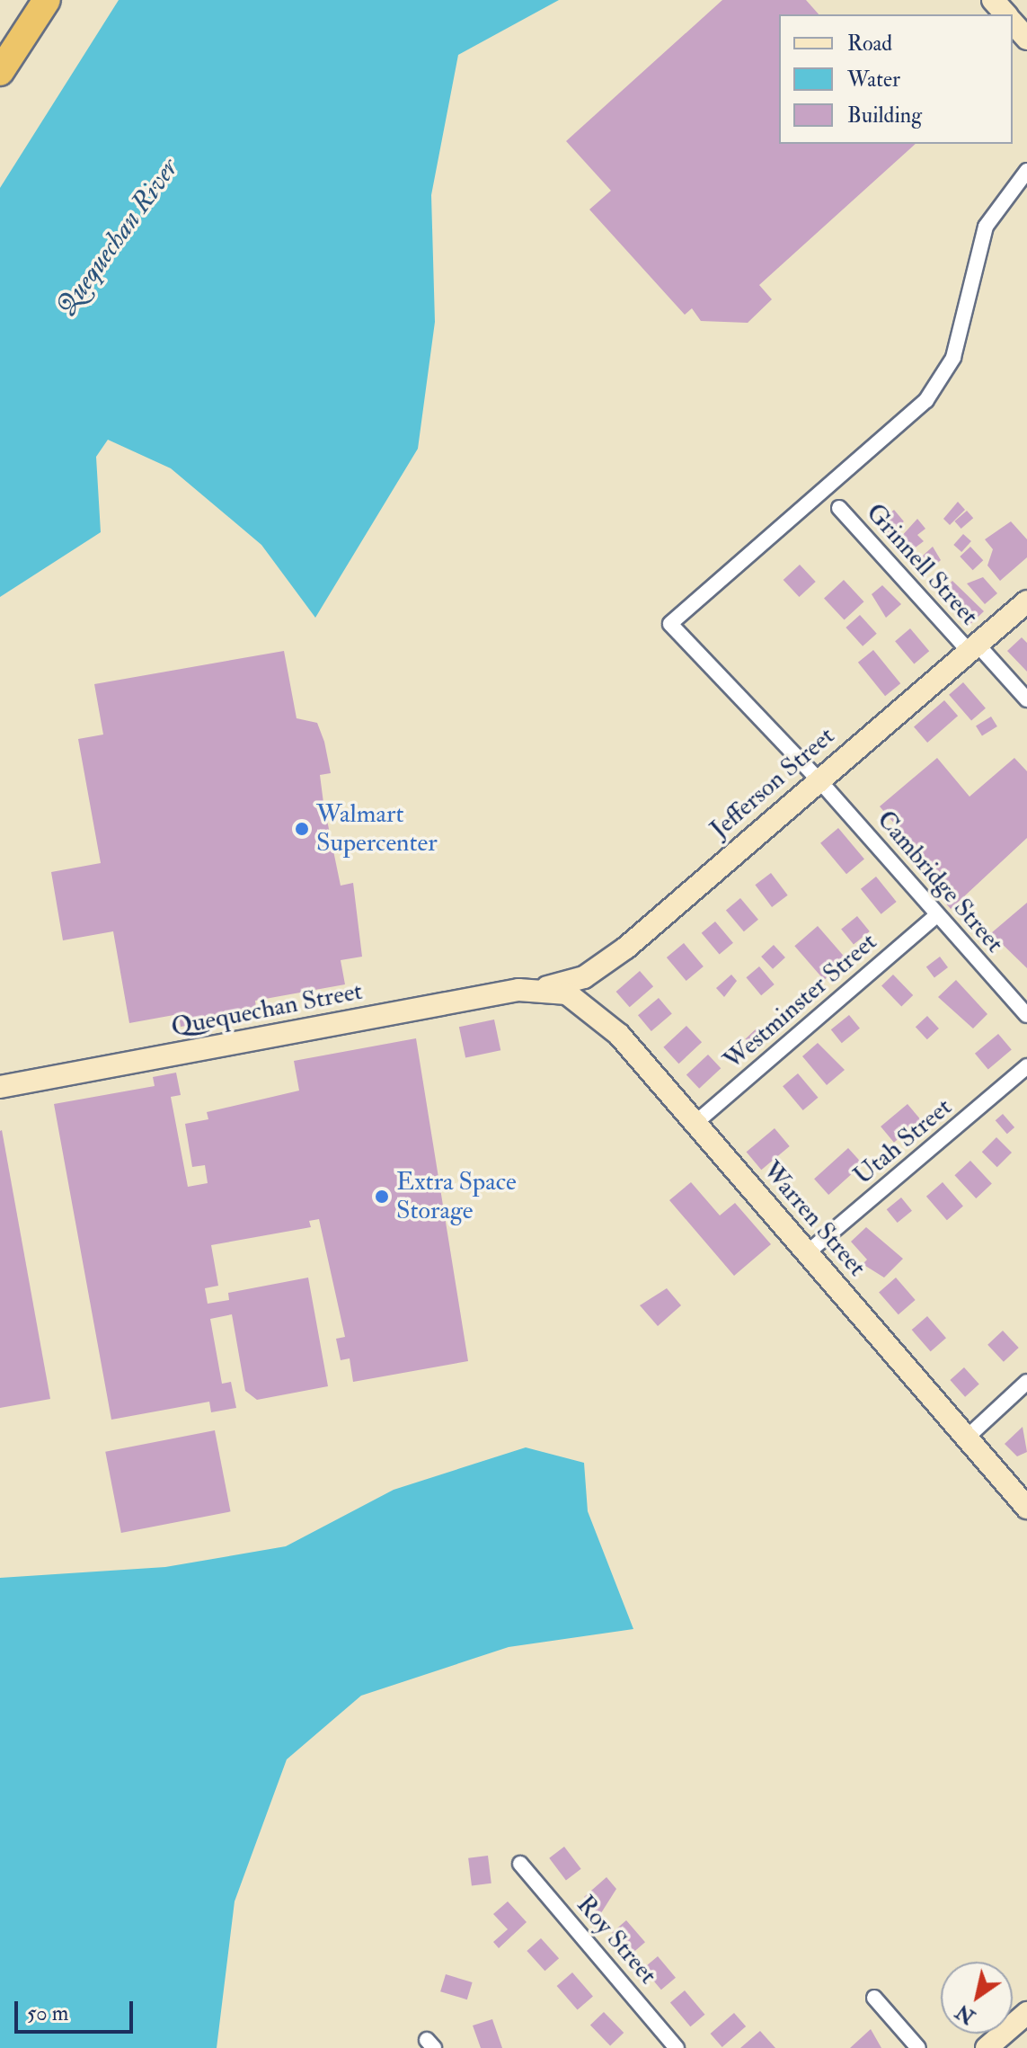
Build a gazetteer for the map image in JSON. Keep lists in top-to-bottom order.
{
  "streets": {
    "main road": ["Jefferson Street", "Quequechan Street", "Warren Street"],
    "street": [
      "Grinnell Street",
      "Cambridge Street",
      "Westminster Street",
      "Utah Street",
      "Roy Street"
    ]
  },
  "crossings": [
    ["Grinnell Street", "Jefferson Street"],
    ["Jefferson Street", "Cambridge Street"],
    ["Jefferson Street", "Quequechan Street"],
    ["Jefferson Street", "Warren Street"],
    ["Cambridge Street", "Westminster Street"],
    ["Westminster Street", "Warren Street"],
    ["Quequechan Street", "Warren Street"],
    ["Utah Street", "Warren Street"]
  ],
  "water": ["Quequechan River"],
  "places": ["Walmart Supercenter", "Extra Space Storage"],
  "legend": ["Road", "Water", "Building"],
  "scale_bar": "50 m",
  "north": "bottom left"
}
